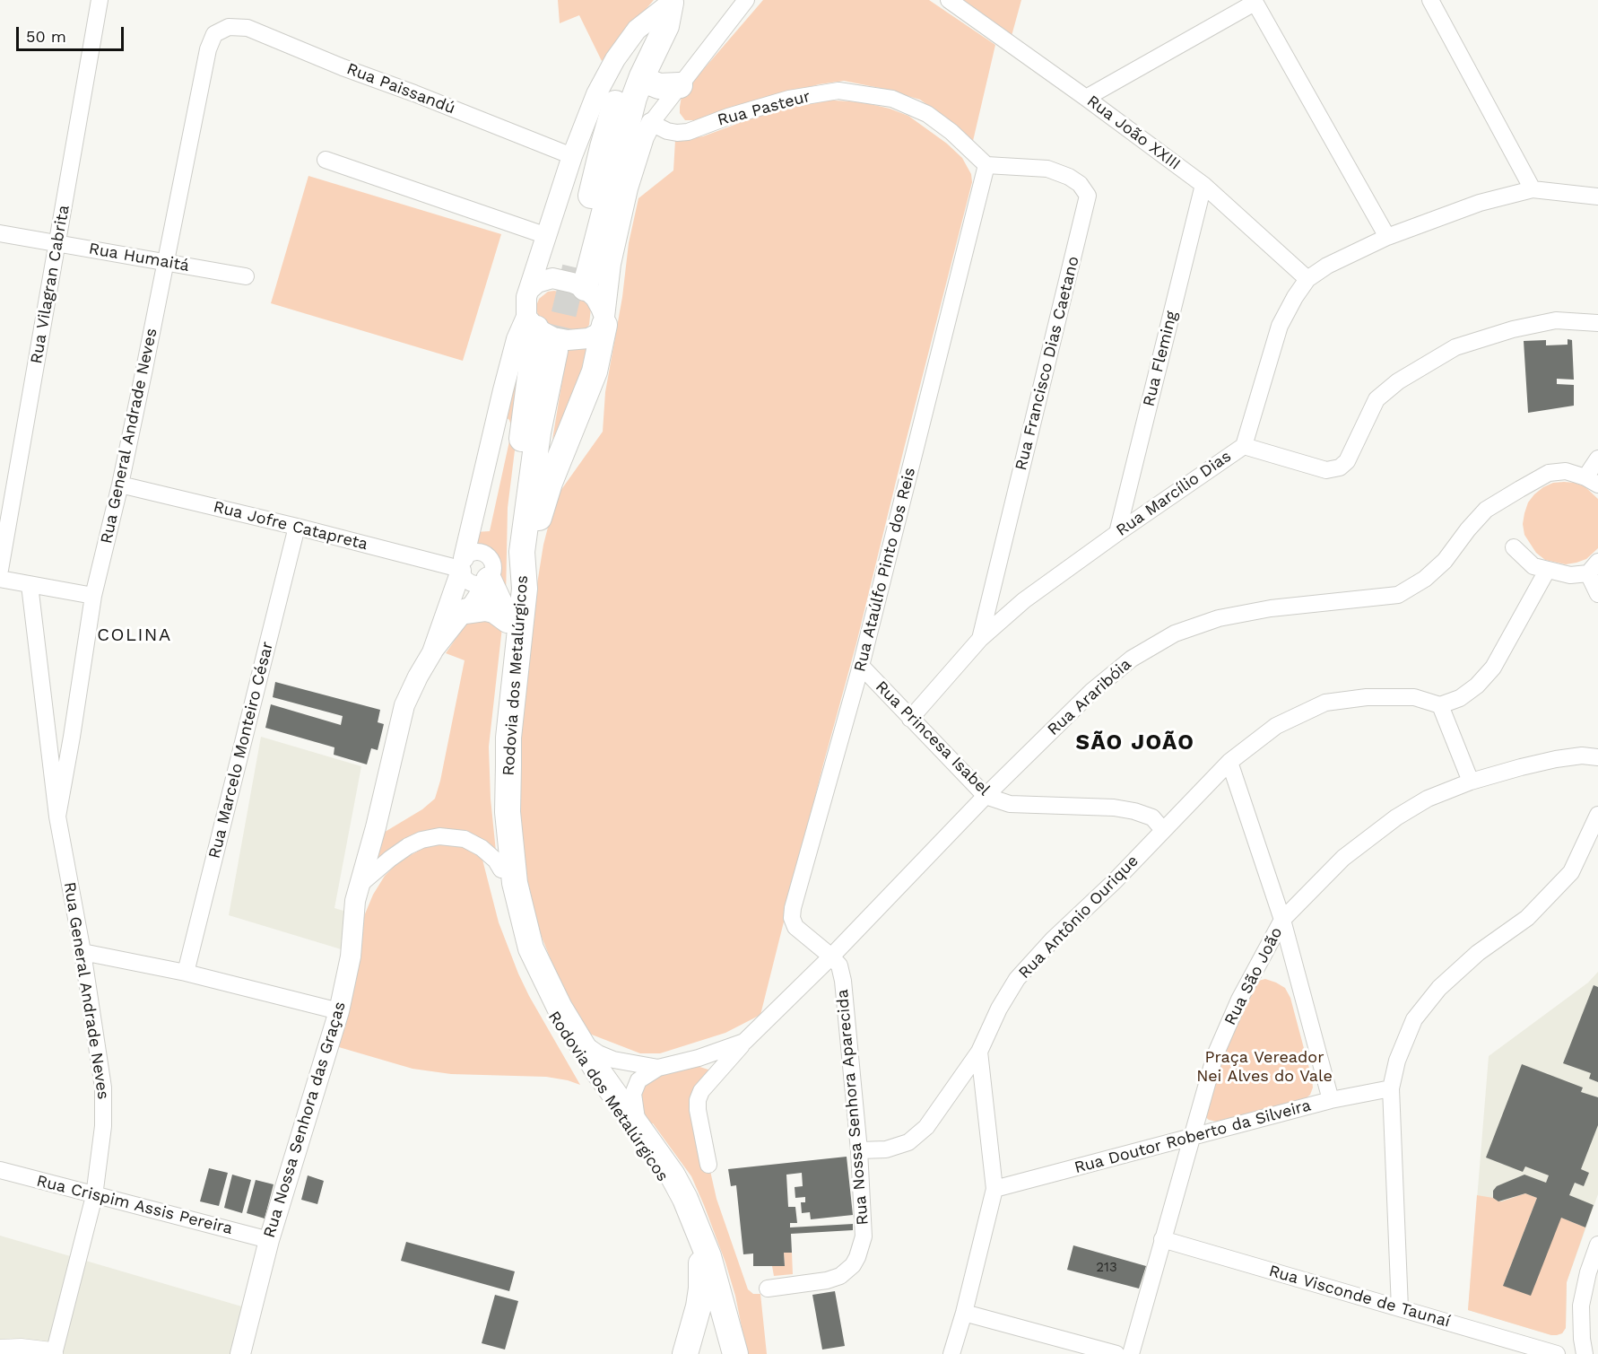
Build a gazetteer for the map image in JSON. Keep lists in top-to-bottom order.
{
  "streets": {
    "main road": ["Rodovia dos Metalúrgicos"],
    "street": [
      "Rua Paissandú",
      "Rua Pasteur",
      "Rua João XXIII",
      "Rua Humaitá",
      "Rua Vilagran Cabrita",
      "Rua Fleming",
      "Rua Francisco Dias Caetano",
      "Rua General Andrade Neves",
      "Rua Marcílio Dias",
      "Rua Jofre Catapreta",
      "Rua Ataúlfo Pinto dos Reis",
      "Rua Araribóia",
      "Rua Princesa Isabel",
      "Rua Marcelo Monteiro César",
      "Rua Antônio Ourique",
      "Rua São João",
      "Rua Nossa Senhora Aparecida",
      "Rua Nossa Senhora das Graças",
      "Rua Doutor Roberto da Silveira",
      "Rua Crispim Assis Pereira",
      "Rua Visconde de Taunaí"
    ]
  },
  "crossings": [
    ["Rua Paissandú", "Rua General Andrade Neves"],
    ["Rua Pasteur", "Rua Francisco Dias Caetano"],
    ["Rua Pasteur", "Rua Ataúlfo Pinto dos Reis"],
    ["Rua João XXIII", "Rua Fleming"],
    ["Rua João XXIII", "Rua Marcílio Dias"],
    ["Rua Humaitá", "Rua Vilagran Cabrita"],
    ["Rua Humaitá", "Rua General Andrade Neves"],
    ["Rua Fleming", "Rua Marcílio Dias"],
    ["Rua Francisco Dias Caetano", "Rua Marcílio Dias"],
    ["Rua Francisco Dias Caetano", "Rua Ataúlfo Pinto dos Reis"],
    ["Rua General Andrade Neves", "Rua Jofre Catapreta"],
    ["Rua General Andrade Neves", "Rua Crispim Assis Pereira"],
    ["Rua Marcílio Dias", "Rua Princesa Isabel"],
    ["Rua Jofre Catapreta", "Rua Marcelo Monteiro César"],
    ["Rua Jofre Catapreta", "Rua Nossa Senhora das Graças"],
    ["Rua Ataúlfo Pinto dos Reis", "Rua Araribóia"],
    ["Rua Ataúlfo Pinto dos Reis", "Rua Princesa Isabel"],
    ["Rua Ataúlfo Pinto dos Reis", "Rua Nossa Senhora Aparecida"],
    ["Rodovia dos Metalúrgicos", "Rua Nossa Senhora das Graças"],
    ["Rua Araribóia", "Rua Princesa Isabel"],
    ["Rua Araribóia", "Rua Nossa Senhora Aparecida"],
    ["Rua Princesa Isabel", "Rua Antônio Ourique"],
    ["Rua Antônio Ourique", "Rua Nossa Senhora Aparecida"],
    ["Rua São João", "Rua Doutor Roberto da Silveira"],
    ["Rua São João", "Rua Visconde de Taunaí"],
    ["Rua Nossa Senhora das Graças", "Rua Crispim Assis Pereira"]
  ],
  "districts": ["COLINA", "SÃO JOÃO"],
  "parks": ["Praça Vereador Nei Alves do Vale"],
  "house_numbers": ["213"],
  "scale_bar": "50 m"
}
